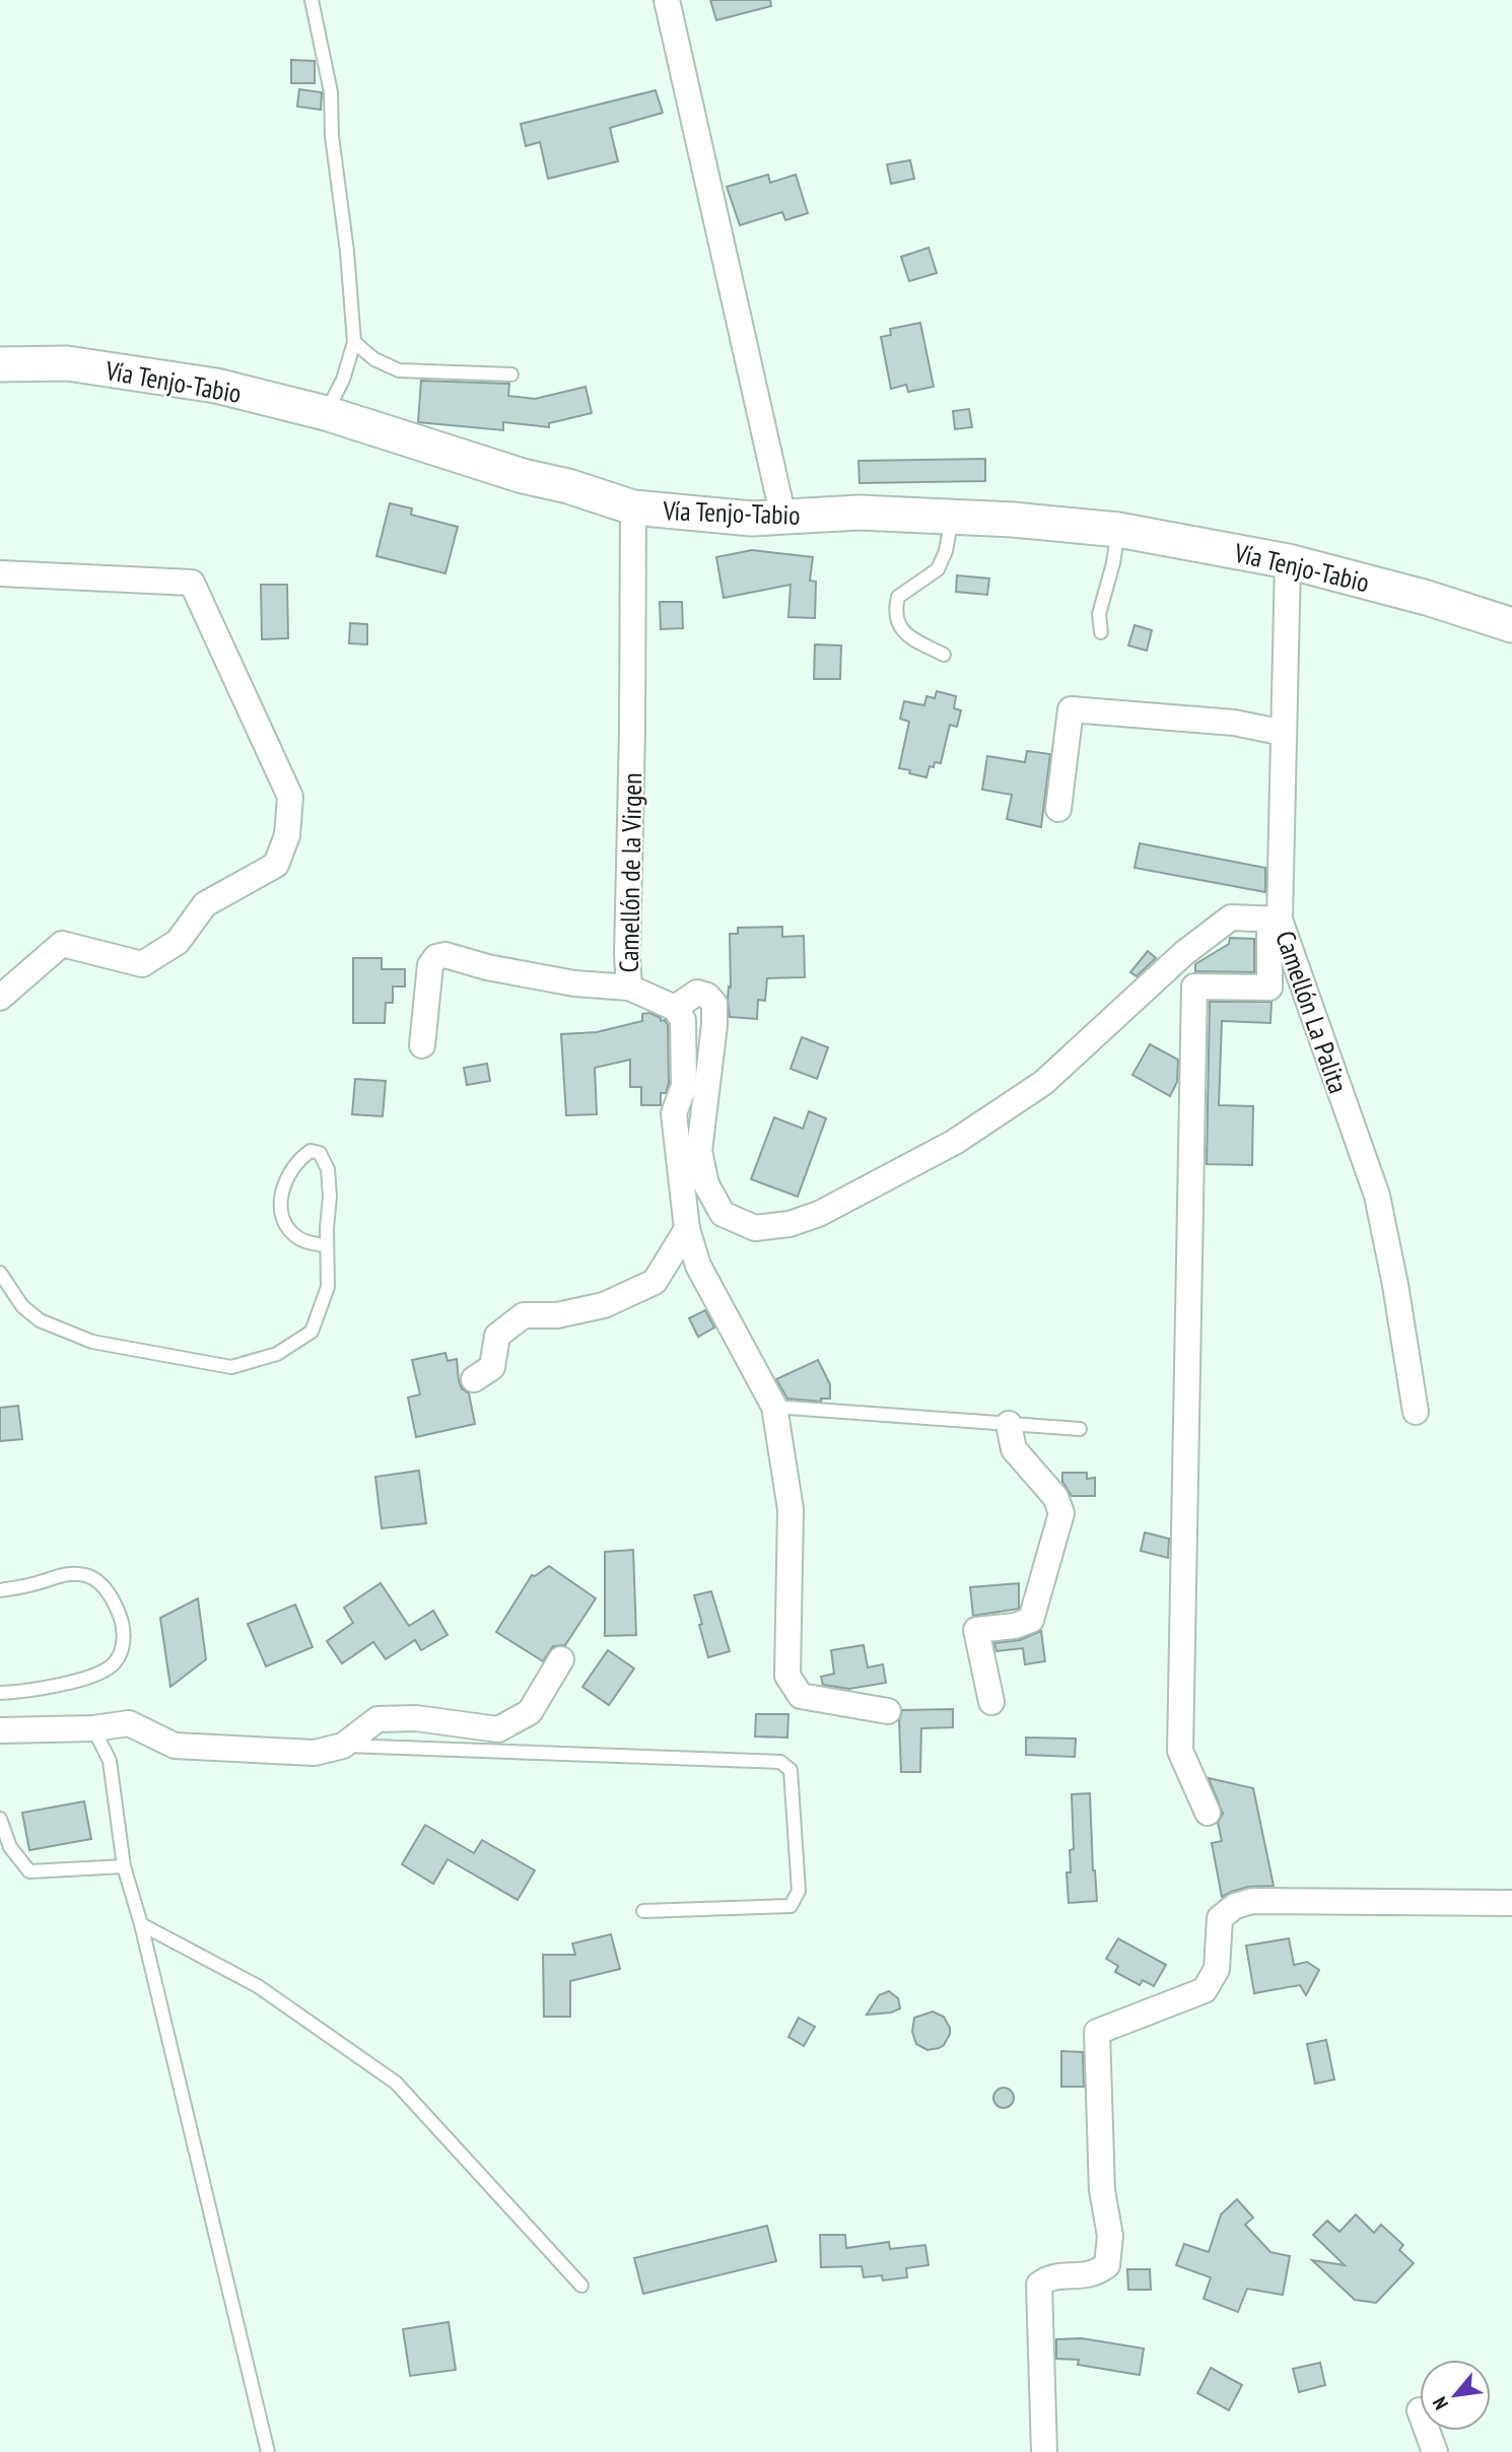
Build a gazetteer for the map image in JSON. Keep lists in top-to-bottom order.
{
  "streets": {
    "main road": ["Vía Tenjo-Tabio"],
    "street": ["Camellón de la Virgen", "Camellón La Palita"]
  },
  "crossings": [
    ["Vía Tenjo-Tabio", "Camellón de la Virgen"],
    ["Vía Tenjo-Tabio", "Camellón La Palita"]
  ],
  "north": "bottom left"
}
